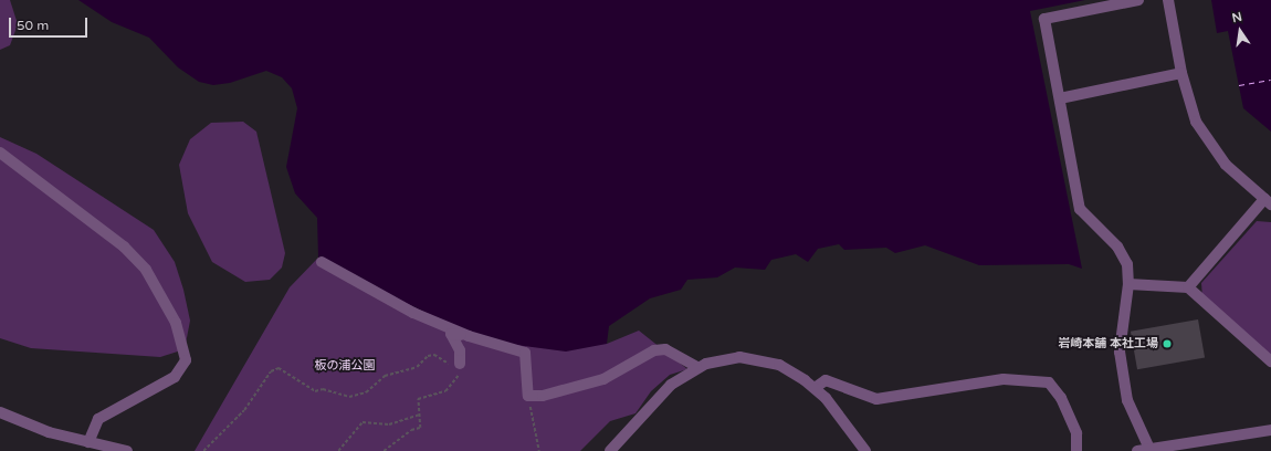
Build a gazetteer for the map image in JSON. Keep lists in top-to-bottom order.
{
  "parks": ["板の浦公園"],
  "places": ["岩崎本舗 本社工場"],
  "scale_bar": "50 m",
  "north": "top"
}
